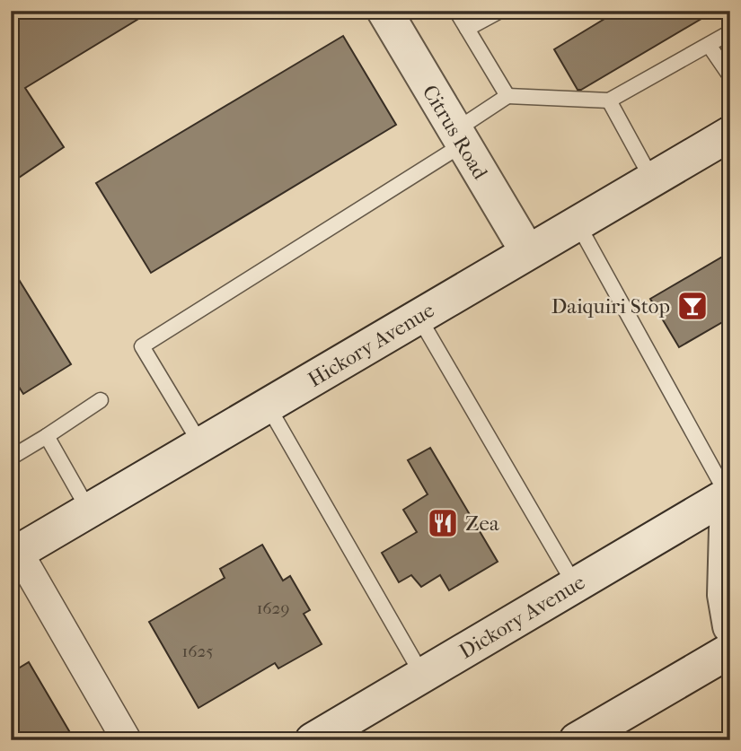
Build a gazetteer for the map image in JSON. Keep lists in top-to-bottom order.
{
  "streets": {
    "main road": ["Citrus Road", "Hickory Avenue", "Dickory Avenue"]
  },
  "crossings": [
    ["Citrus Road", "Hickory Avenue"]
  ],
  "places": {
    "bar": ["Daiquiri Stop"],
    "restaurant": ["Zea"]
  },
  "house_numbers": ["1629", "1625"]
}
